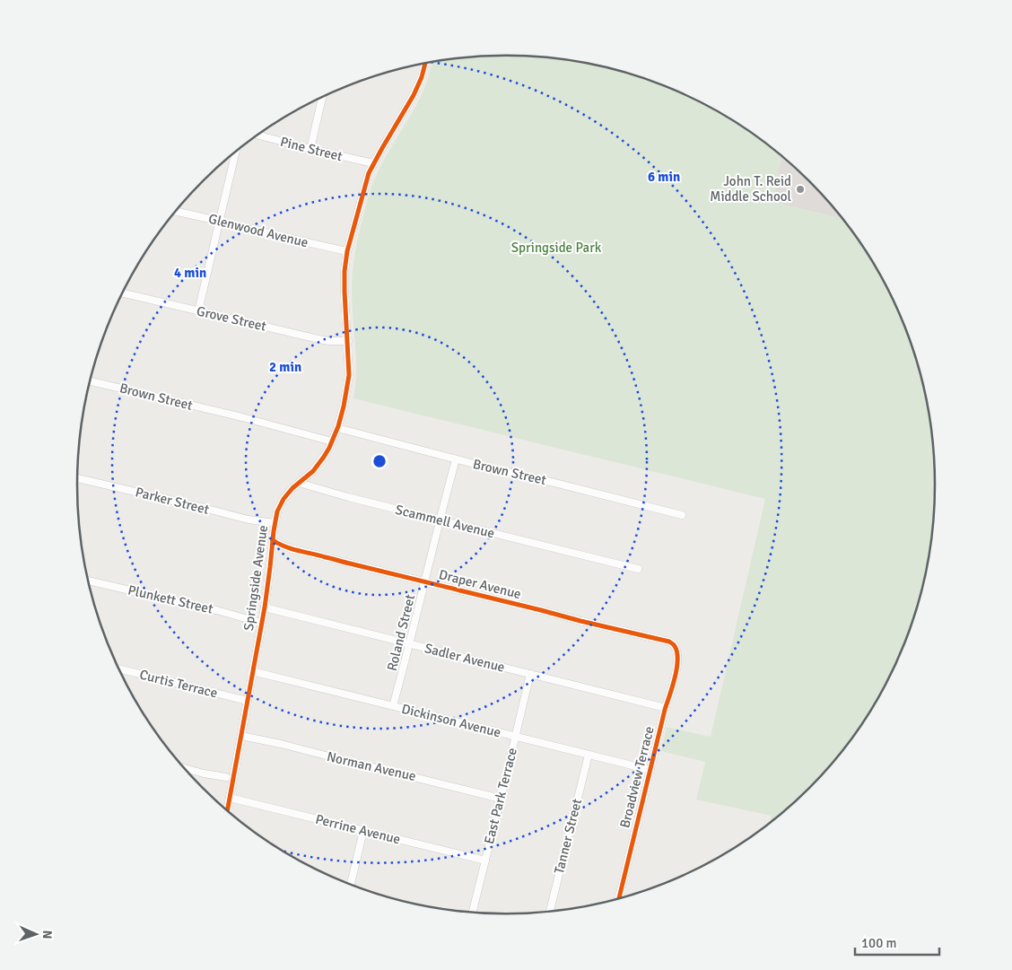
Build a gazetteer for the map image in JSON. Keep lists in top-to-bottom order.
{
  "streets": {
    "street": [
      "Pine Street",
      "Glenwood Avenue",
      "Grove Street",
      "Brown Street",
      "Parker Street",
      "Scammell Avenue",
      "Springside Avenue",
      "Draper Avenue",
      "Plunkett Street",
      "Roland Street",
      "Sadler Avenue",
      "Curtis Terrace",
      "Dickinson Avenue",
      "Norman Avenue",
      "Broadview Terrace",
      "East Park Terrace",
      "Perrine Avenue",
      "Tanner Street"
    ]
  },
  "crossings": [
    ["Pine Street", "Springside Avenue"],
    ["Glenwood Avenue", "Springside Avenue"],
    ["Grove Street", "Springside Avenue"],
    ["Brown Street", "Springside Avenue"],
    ["Brown Street", "Roland Street"],
    ["Parker Street", "Springside Avenue"],
    ["Scammell Avenue", "Springside Avenue"],
    ["Scammell Avenue", "Roland Street"],
    ["Springside Avenue", "Draper Avenue"],
    ["Springside Avenue", "Plunkett Street"],
    ["Springside Avenue", "Sadler Avenue"],
    ["Springside Avenue", "Curtis Terrace"],
    ["Springside Avenue", "Dickinson Avenue"],
    ["Springside Avenue", "Norman Avenue"],
    ["Springside Avenue", "Perrine Avenue"],
    ["Draper Avenue", "Roland Street"],
    ["Draper Avenue", "Broadview Terrace"],
    ["Roland Street", "Sadler Avenue"],
    ["Roland Street", "Dickinson Avenue"],
    ["Sadler Avenue", "Broadview Terrace"],
    ["Sadler Avenue", "East Park Terrace"],
    ["Dickinson Avenue", "Broadview Terrace"],
    ["Dickinson Avenue", "East Park Terrace"],
    ["Dickinson Avenue", "Tanner Street"],
    ["Norman Avenue", "East Park Terrace"],
    ["East Park Terrace", "Perrine Avenue"]
  ],
  "parks": ["Springside Park"],
  "places": ["John T. Reid Middle School"],
  "scale_bar": "100 m",
  "north": "right",
  "rings": ["6 min", "4 min", "2 min"]
}
